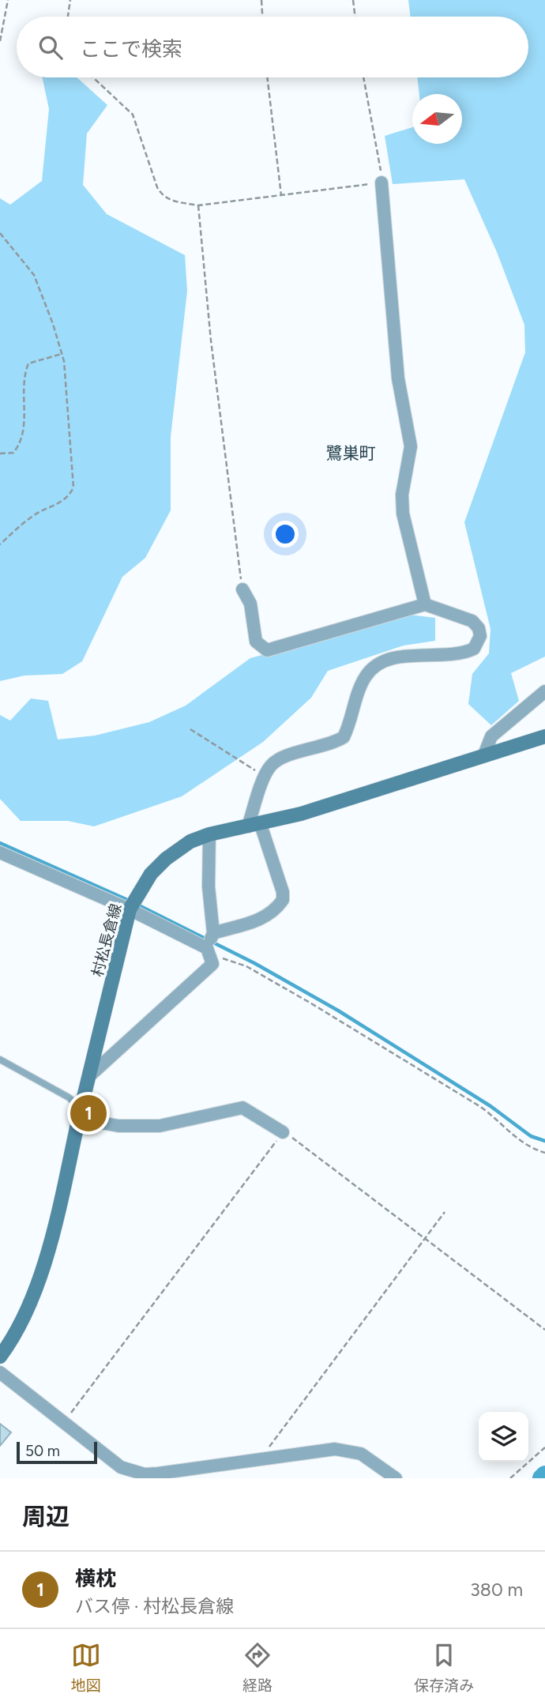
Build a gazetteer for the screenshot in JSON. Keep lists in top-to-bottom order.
{
  "streets": {
    "main road": ["村松長倉線"]
  },
  "districts": ["鷺巣町"],
  "scale_bar": "50 m",
  "north": "left",
  "page": {
    "search": "ここで検索",
    "pins": "1",
    "scale": "50 m",
    "heading": "周辺",
    "list": [
      {
        "mark": "1",
        "name": "横枕",
        "note": "バス停 · 村松長倉線",
        "value": "380 m"
      }
    ],
    "nav": ["地図", "経路", "保存済み"]
  }
}
